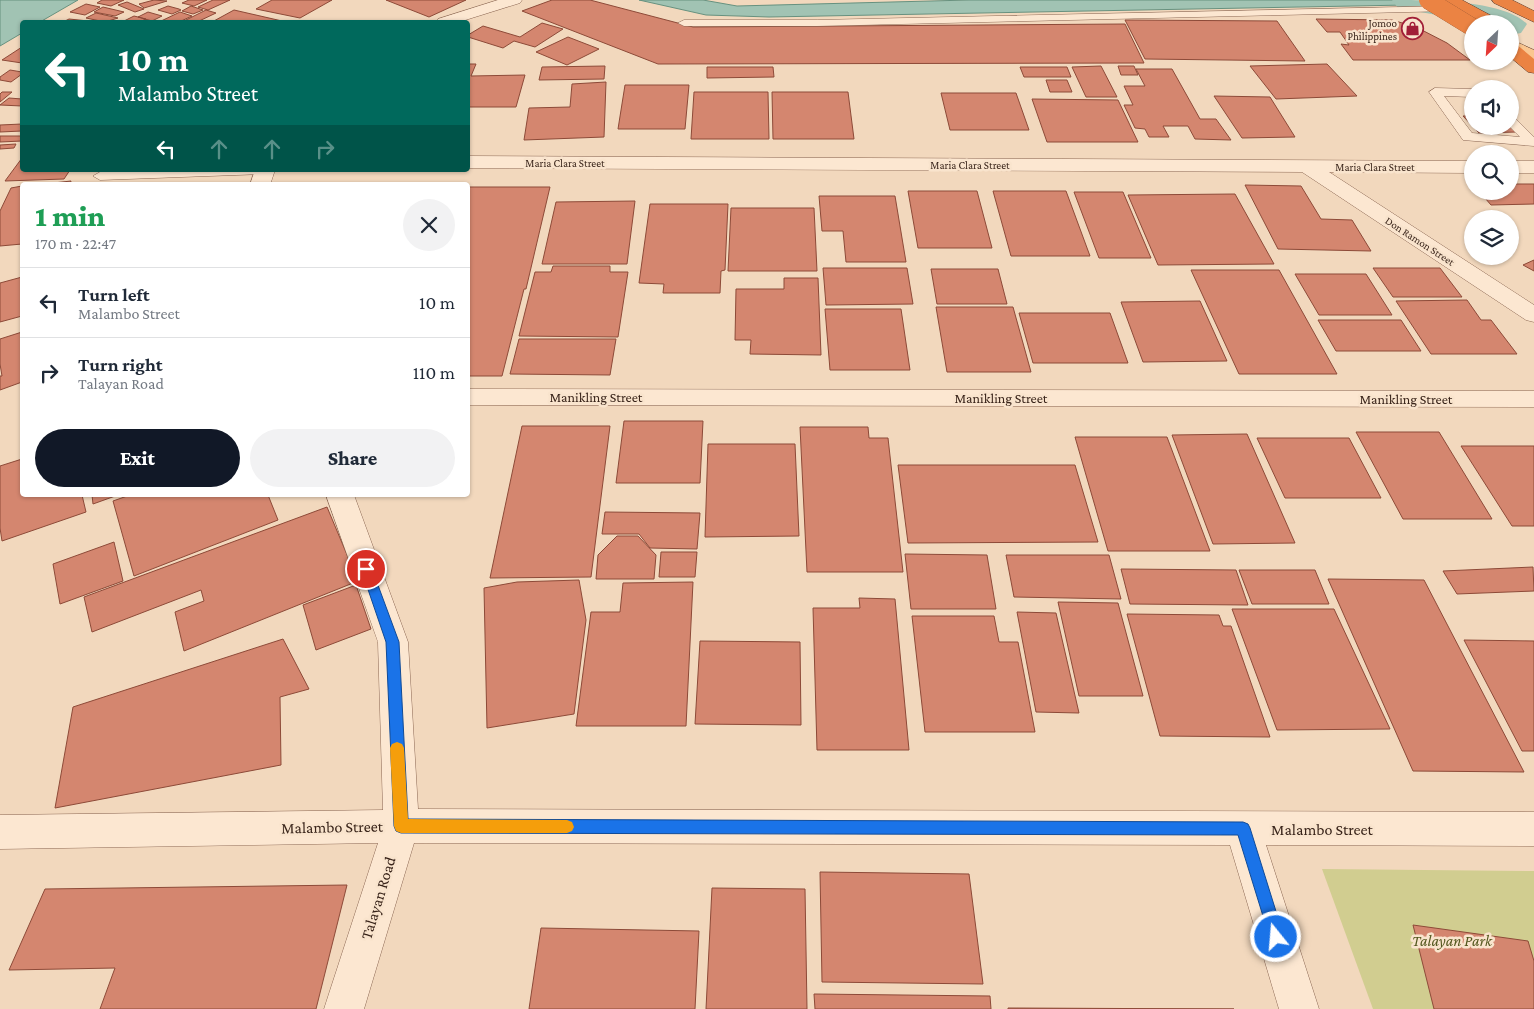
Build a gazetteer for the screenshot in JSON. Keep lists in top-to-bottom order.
{
  "streets": {
    "street": [
      "Maria Clara Street",
      "Don Ramon Street",
      "Manikling Street",
      "Malambo Street",
      "Talayan Road"
    ]
  },
  "crossings": [
    ["Maria Clara Street", "Don Ramon Street"],
    ["Malambo Street", "Talayan Road"]
  ],
  "parks": ["Talayan Park"],
  "places": {
    "shop": ["Jomoo Philippines"]
  },
  "north": "bottom left",
  "page": {
    "turn": ["10 m", "Malambo Street"],
    "heading": ["1 min", "170 m · 22:47"],
    "list": [
      {
        "name": "Turn left",
        "note": "Malambo Street",
        "value": "10 m"
      },
      {
        "name": "Turn right",
        "note": "Talayan Road",
        "value": "110 m"
      }
    ],
    "buttons": ["Exit", "Share"]
  }
}
